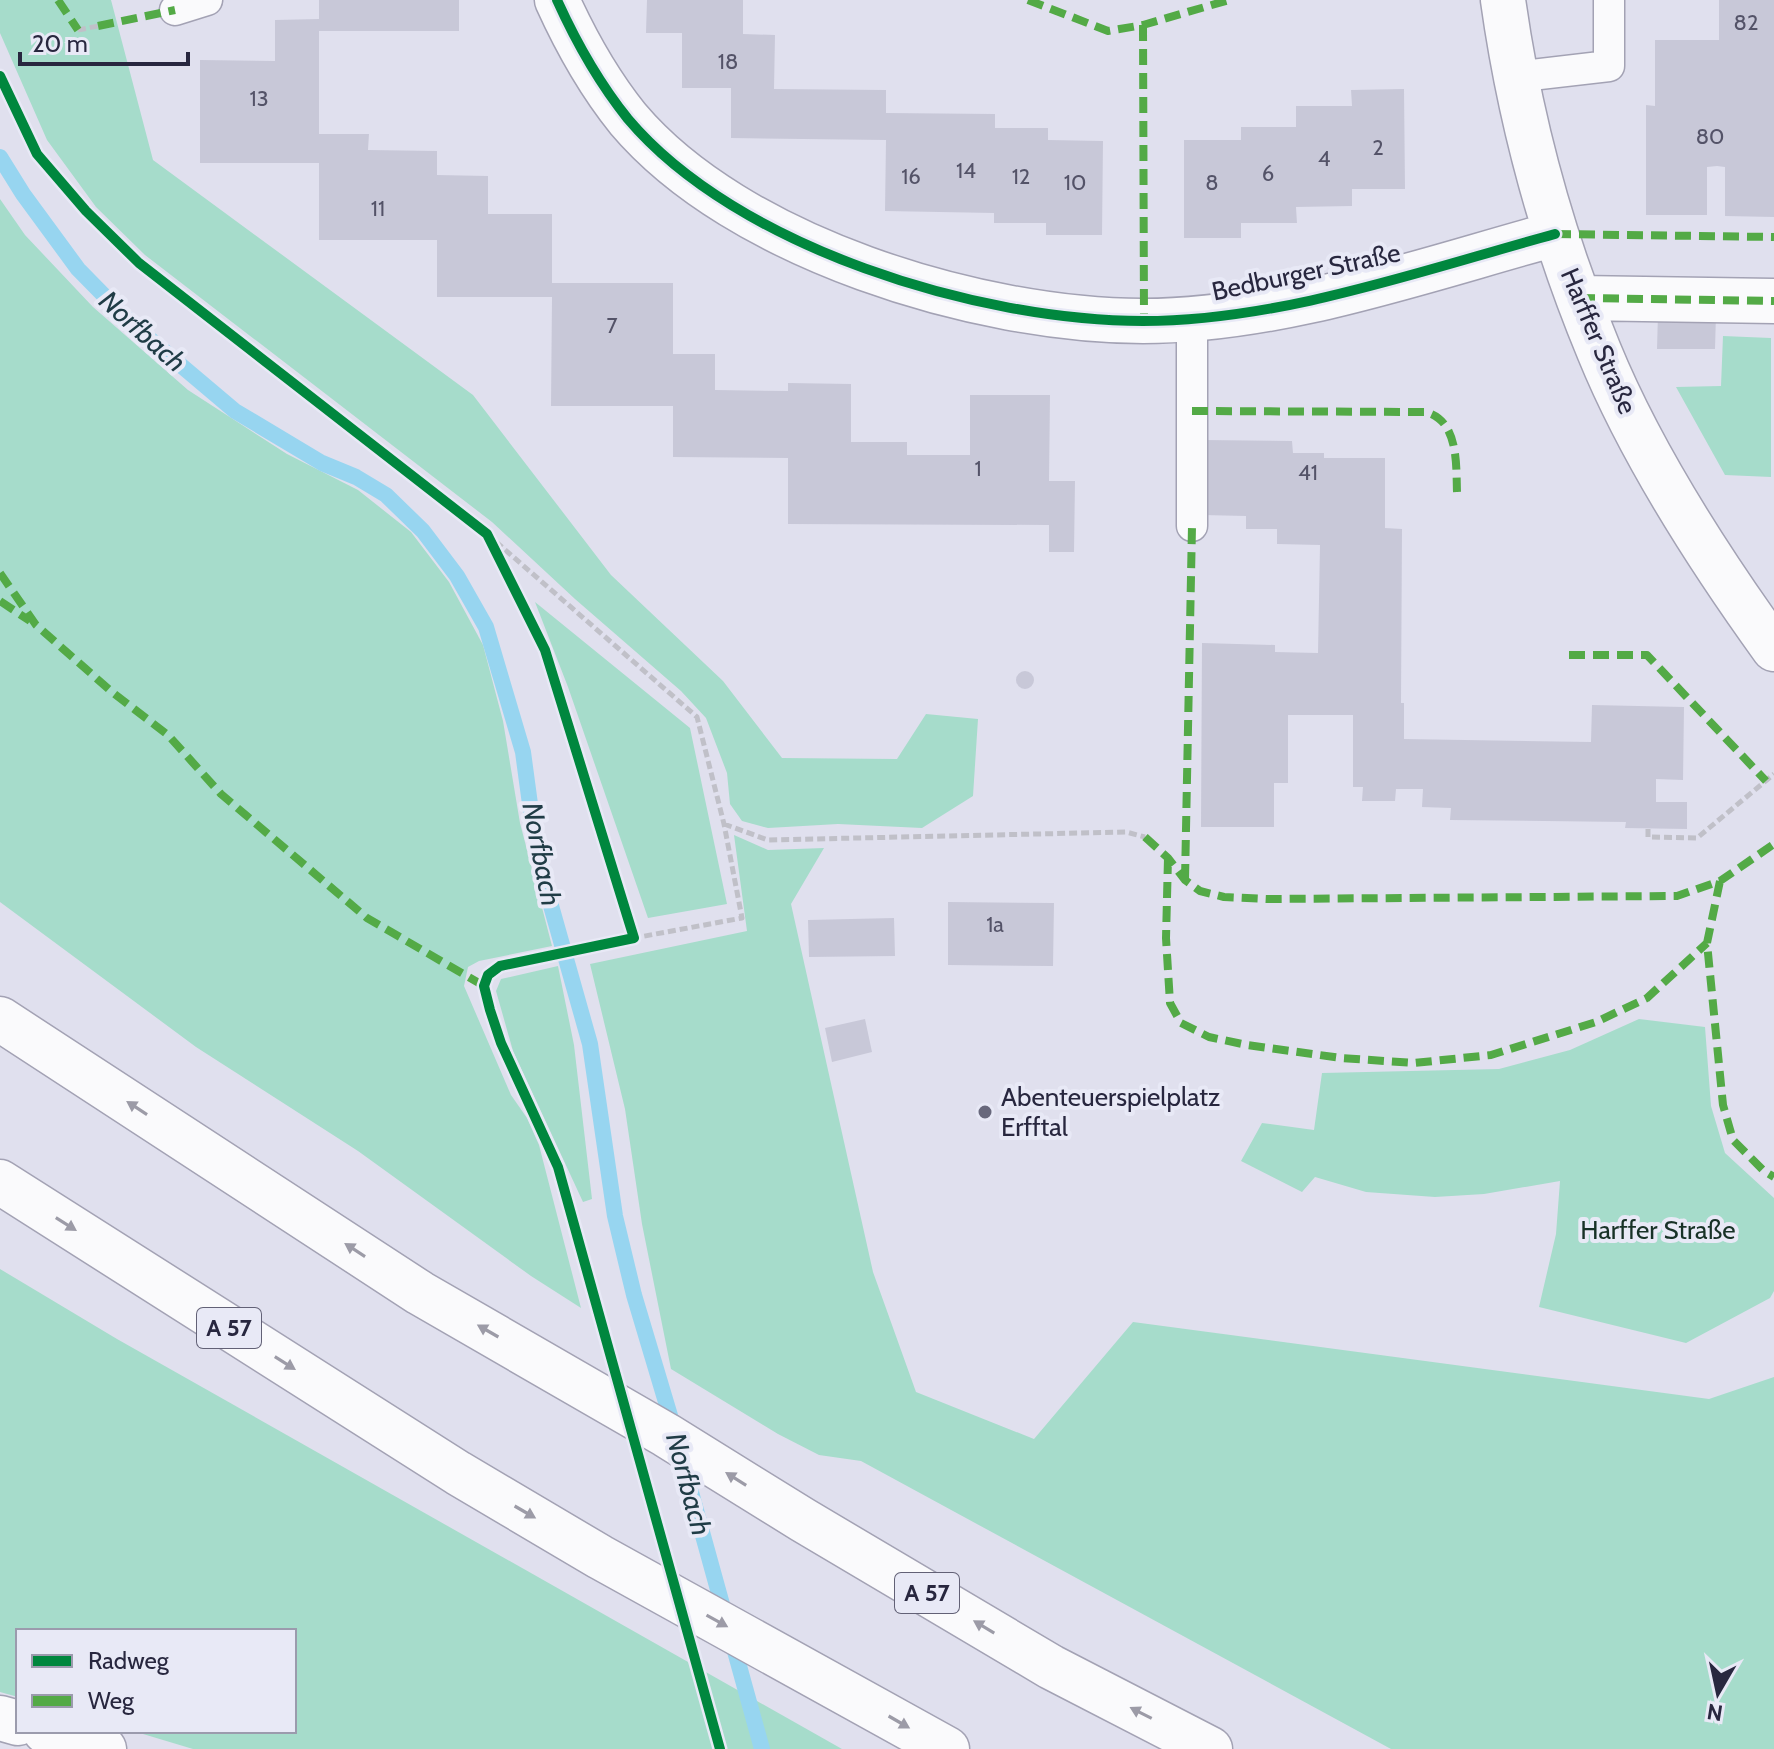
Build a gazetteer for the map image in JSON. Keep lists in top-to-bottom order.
{
  "streets": {
    "main road": ["Bedburger Straße", "Harffer Straße", "A 57"]
  },
  "crossings": [
    ["Bedburger Straße", "Harffer Straße"]
  ],
  "water": ["Norfbach"],
  "parks": ["Harffer Straße"],
  "places": ["Abenteuerspielplatz Erfftal"],
  "house_numbers": [
    "82",
    "18",
    "13",
    "80",
    "2",
    "4",
    "14",
    "6",
    "16",
    "12",
    "10",
    "8",
    "11",
    "7",
    "1",
    "41",
    "1a"
  ],
  "legend": ["Radweg", "Weg"],
  "scale_bar": "20 m",
  "north": "bottom"
}
